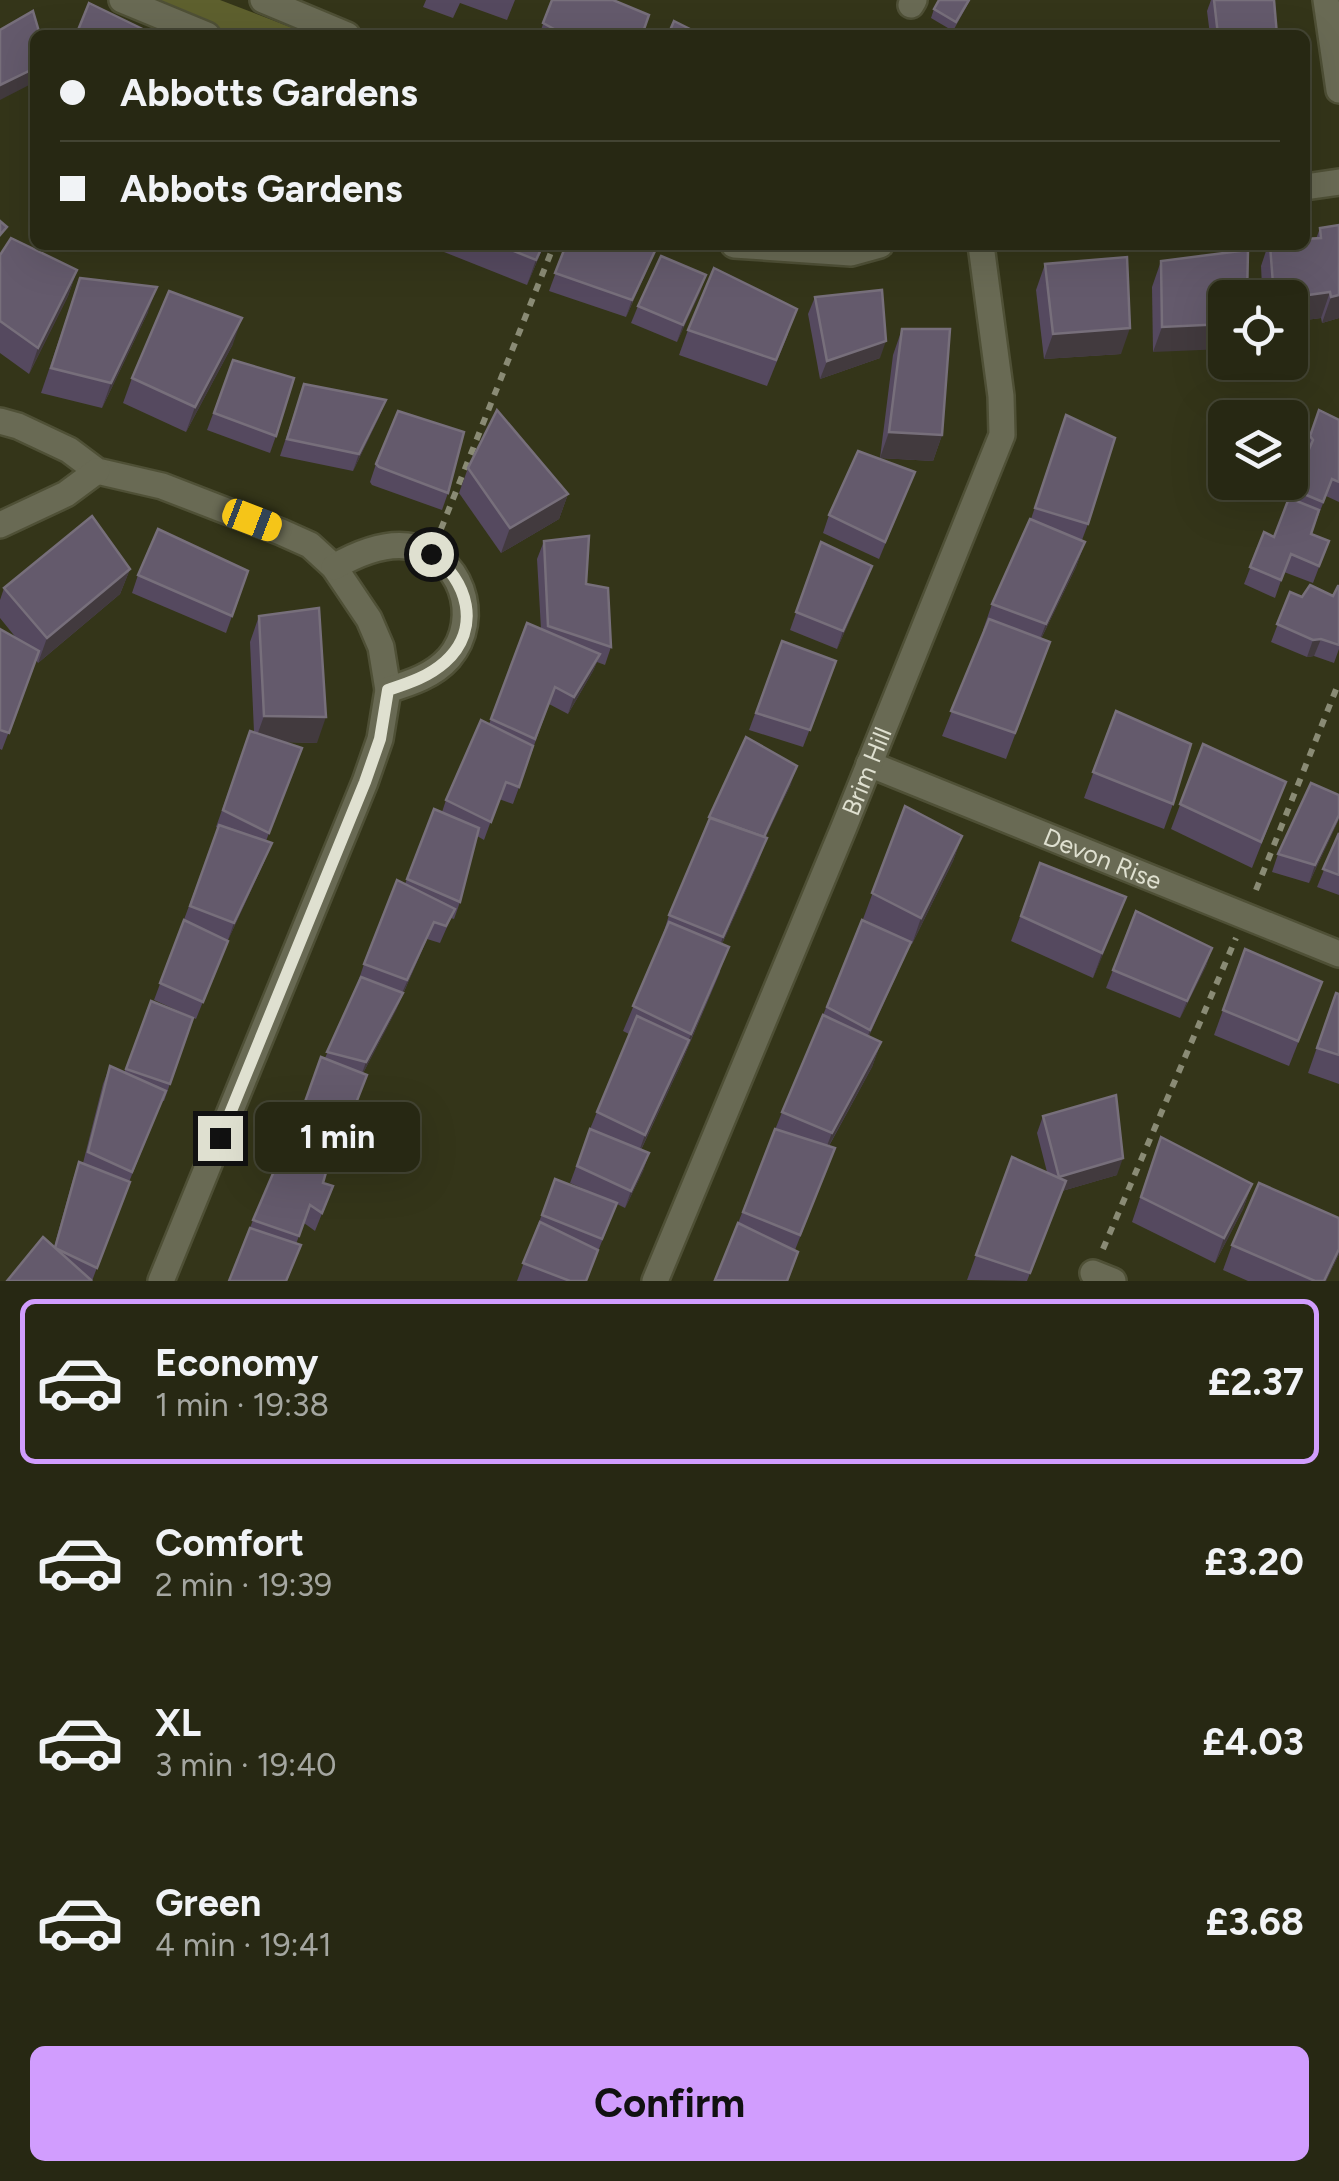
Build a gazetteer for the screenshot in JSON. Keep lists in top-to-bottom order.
{
  "streets": {
    "street": ["Brim Hill", "Devon Rise"]
  },
  "crossings": [
    ["Brim Hill", "Devon Rise"]
  ],
  "page": {
    "banner": ["Abbotts Gardens", "Abbots Gardens"],
    "bubble": "1 min",
    "list": [
      {
        "name": "Economy",
        "note": "1 min · 19:38",
        "value": "£2.37"
      },
      {
        "name": "Comfort",
        "note": "2 min · 19:39",
        "value": "£3.20"
      },
      {
        "name": "XL",
        "note": "3 min · 19:40",
        "value": "£4.03"
      },
      {
        "name": "Green",
        "note": "4 min · 19:41",
        "value": "£3.68"
      }
    ],
    "buttons": "Confirm"
  }
}
